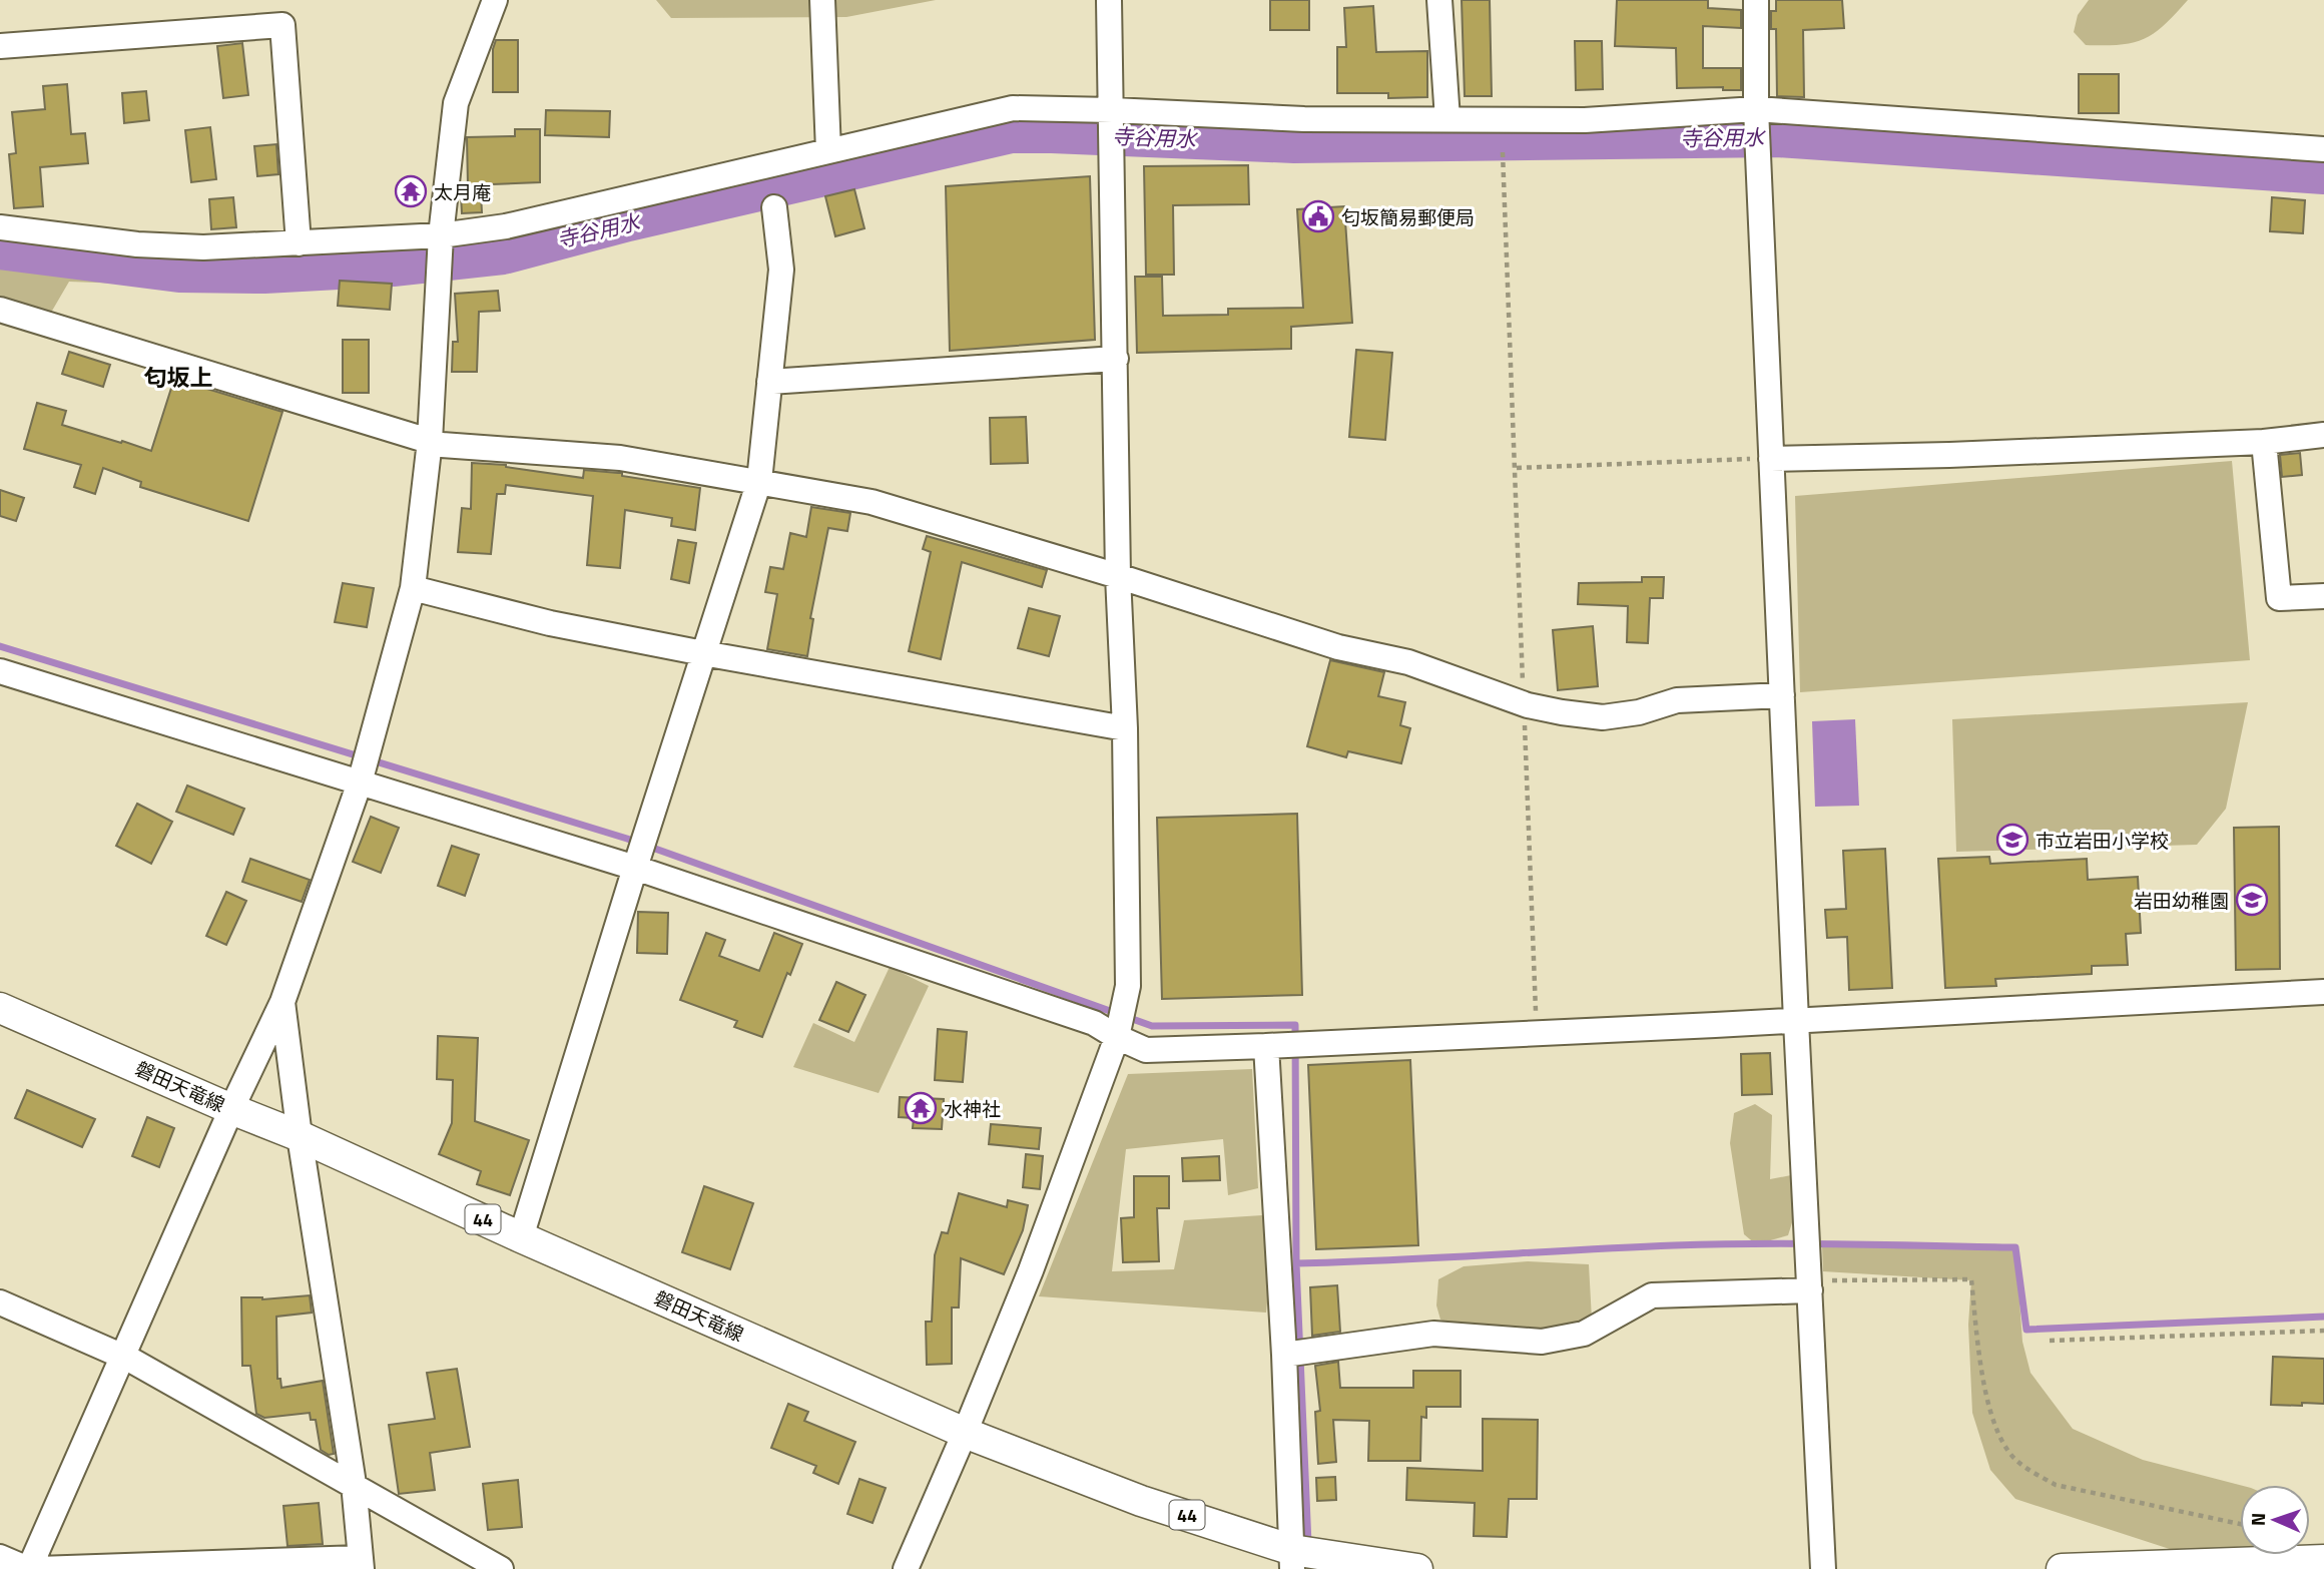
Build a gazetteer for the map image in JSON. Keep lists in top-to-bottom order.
{
  "streets": {
    "main road": ["磐田天竜線", "44"]
  },
  "districts": ["匂坂上"],
  "water": ["寺谷用水"],
  "places": {
    "temple": ["太月庵", "水神社"],
    "public building": ["匂坂簡易郵便局"],
    "school or university": ["市立岩田小学校", "岩田幼稚園"]
  },
  "north": "left"
}
